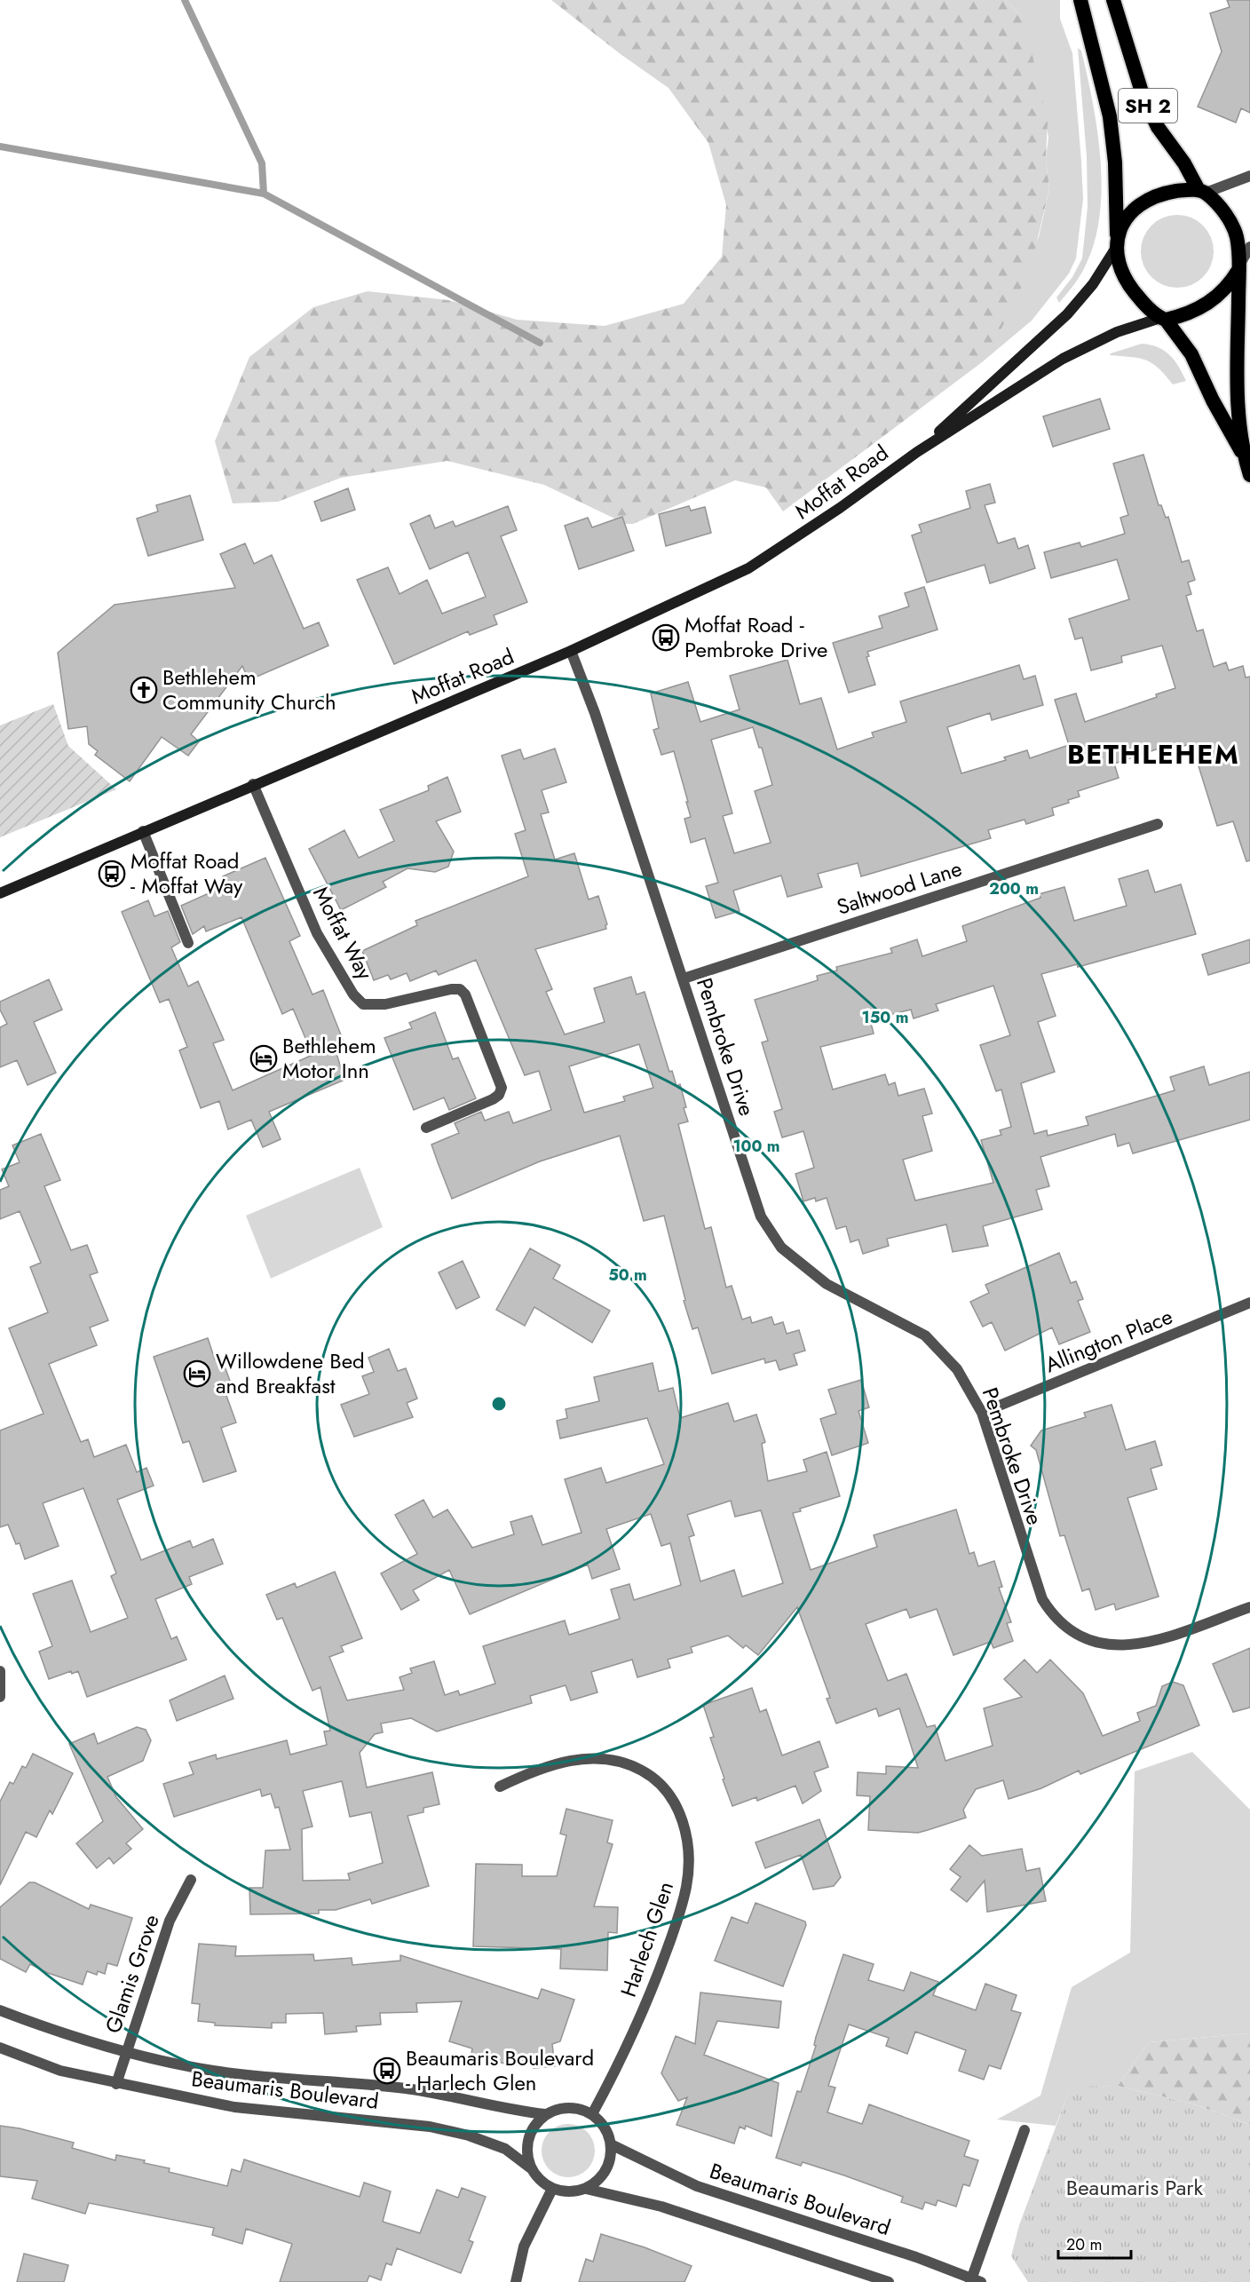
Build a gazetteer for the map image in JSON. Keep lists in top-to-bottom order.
{
  "streets": {
    "highway": ["SH 2"],
    "main road": ["Moffat Road"],
    "street": [
      "Saltwood Lane",
      "Moffat Way",
      "Pembroke Drive",
      "Allington Place",
      "Harlech Glen",
      "Glamis Grove",
      "Beaumaris Boulevard"
    ]
  },
  "crossings": [
    ["SH 2", "Moffat Road"],
    ["Moffat Road", "Moffat Way"],
    ["Moffat Road", "Pembroke Drive"],
    ["Saltwood Lane", "Pembroke Drive"],
    ["Pembroke Drive", "Allington Place"],
    ["Harlech Glen", "Beaumaris Boulevard"],
    ["Glamis Grove", "Beaumaris Boulevard"]
  ],
  "districts": ["BETHLEHEM"],
  "parks": ["Beaumaris Park"],
  "places": {
    "bus stop": ["Moffat Road - Pembroke Drive", "Moffat Road - Moffat Way", "Beaumaris Boulevard - Harlech Glen"],
    "church": ["Bethlehem Community Church"],
    "hotel": ["Bethlehem Motor Inn", "Willowdene Bed and Breakfast"]
  },
  "scale_bar": "20 m",
  "rings": [
    "200 m",
    "150 m",
    "100 m",
    "50 m"
  ]
}
